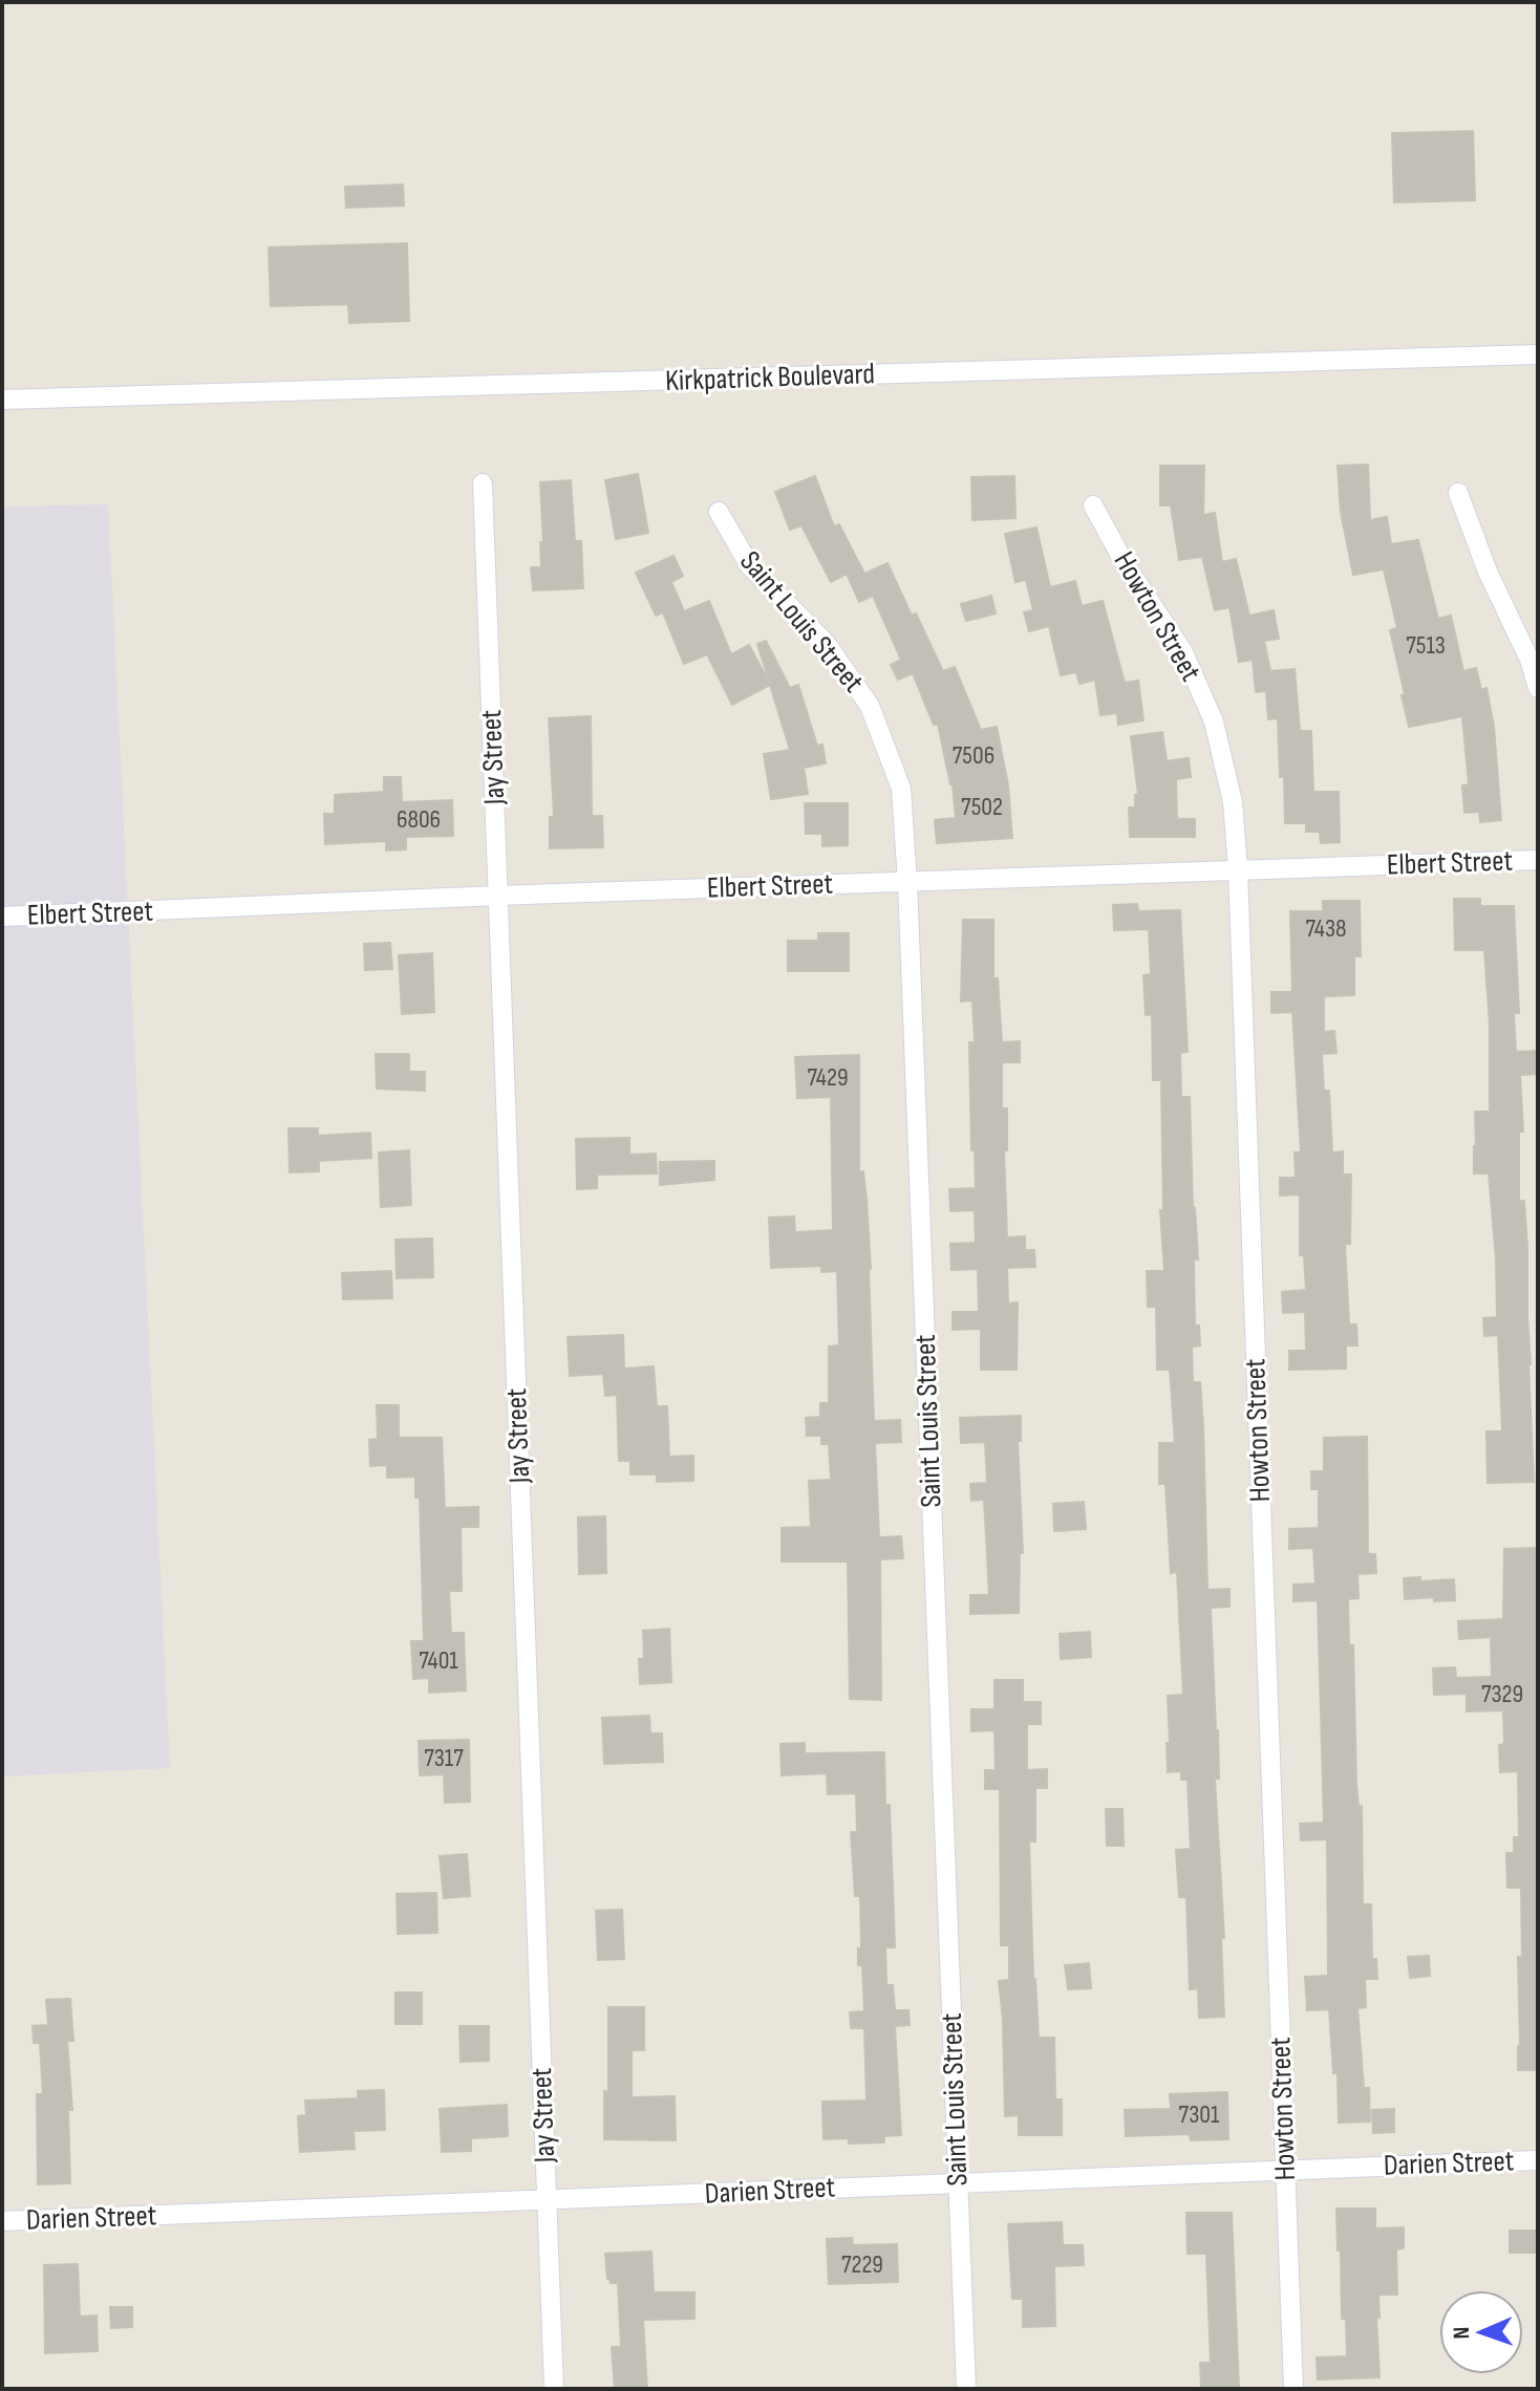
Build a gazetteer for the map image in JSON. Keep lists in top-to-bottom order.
{
  "streets": {
    "street": [
      "Kirkpatrick Boulevard",
      "Howton Street",
      "Saint Louis Street",
      "Jay Street",
      "Elbert Street",
      "Darien Street"
    ]
  },
  "crossings": [
    ["Howton Street", "Elbert Street"],
    ["Howton Street", "Darien Street"],
    ["Saint Louis Street", "Elbert Street"],
    ["Saint Louis Street", "Darien Street"],
    ["Jay Street", "Elbert Street"],
    ["Jay Street", "Darien Street"]
  ],
  "house_numbers": [
    "7513",
    "7506",
    "7502",
    "6806",
    "7438",
    "7429",
    "7401",
    "7329",
    "7317",
    "7301",
    "7229"
  ],
  "north": "left"
}
